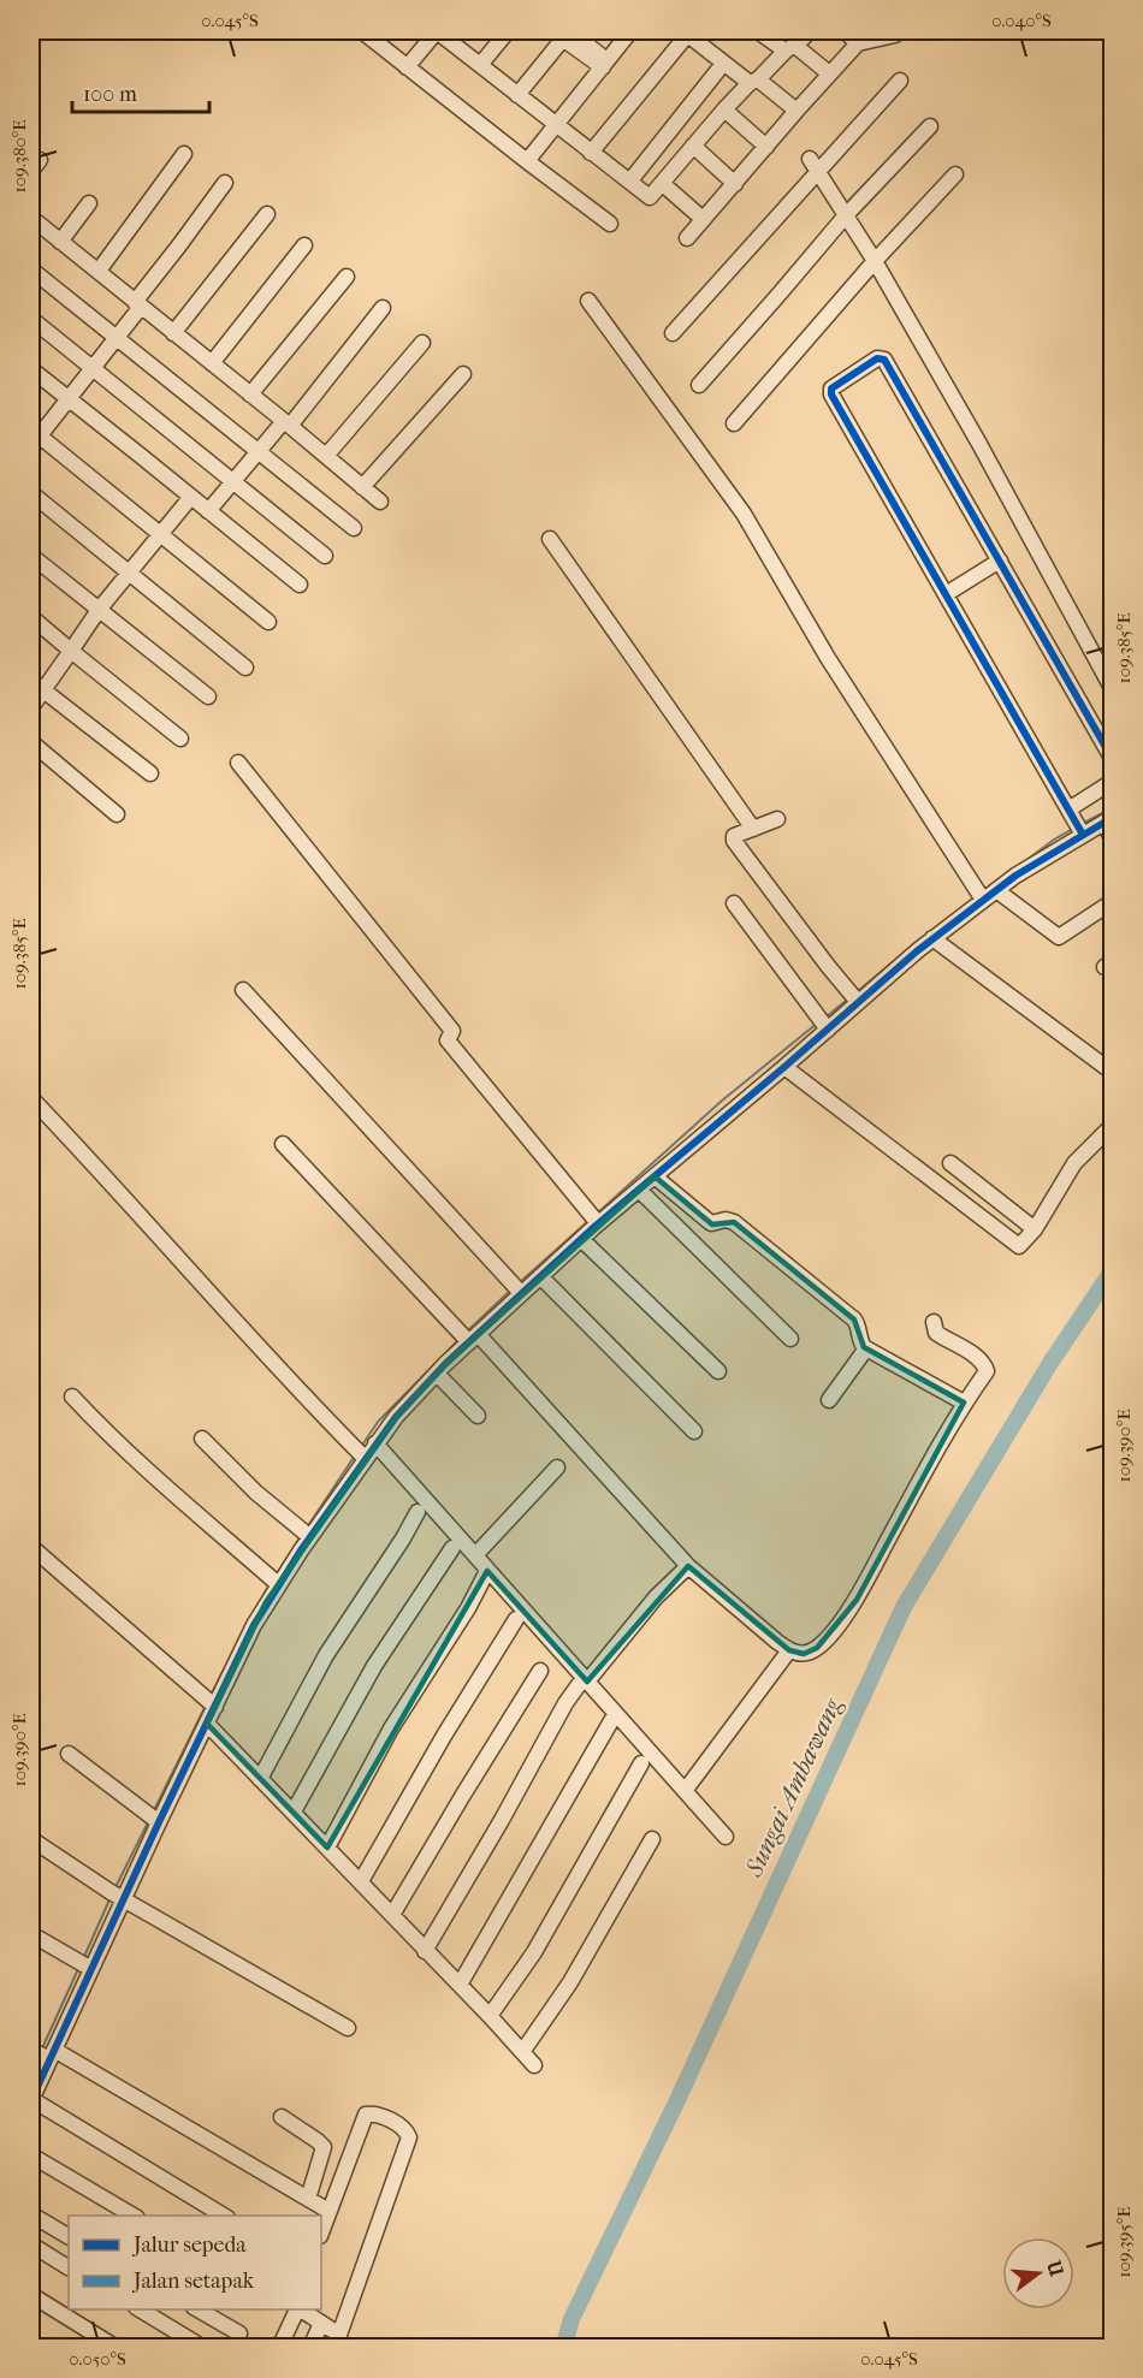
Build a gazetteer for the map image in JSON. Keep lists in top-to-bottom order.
{
  "water": ["Sungai Ambawang"],
  "legend": ["Jalur sepeda", "Jalan setapak"],
  "scale_bar": "100 m",
  "north": "right",
  "coordinates": [
    "0.045°S",
    "0.040°S",
    "109.380°E",
    "109.385°E",
    "109.390°E",
    "109.395°E",
    "0.050°S"
  ]
}
